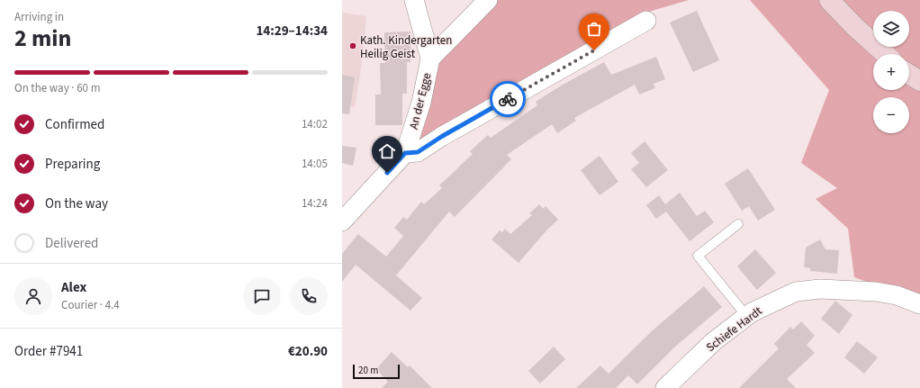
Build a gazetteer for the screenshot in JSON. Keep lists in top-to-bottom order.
{
  "streets": {
    "street": ["An der Egge", "Schiefe Hardt"]
  },
  "places": ["Kath. Kindergarten Heilig Geist"],
  "scale_bar": "20 m",
  "page": {
    "heading": ["2 min", "Arriving in", "14:29–14:34"],
    "panel": [
      "Alex",
      "Courier · 4.4",
      "Order #7941",
      "€20.90"
    ],
    "map_buttons": ["+", "−"],
    "bar": "On the way · 60 m",
    "list": [
      ["Confirmed", "14:02"],
      ["Preparing", "14:05"],
      ["On the way", "14:24"],
      "Delivered"
    ],
    "scale": "20 m"
  }
}
